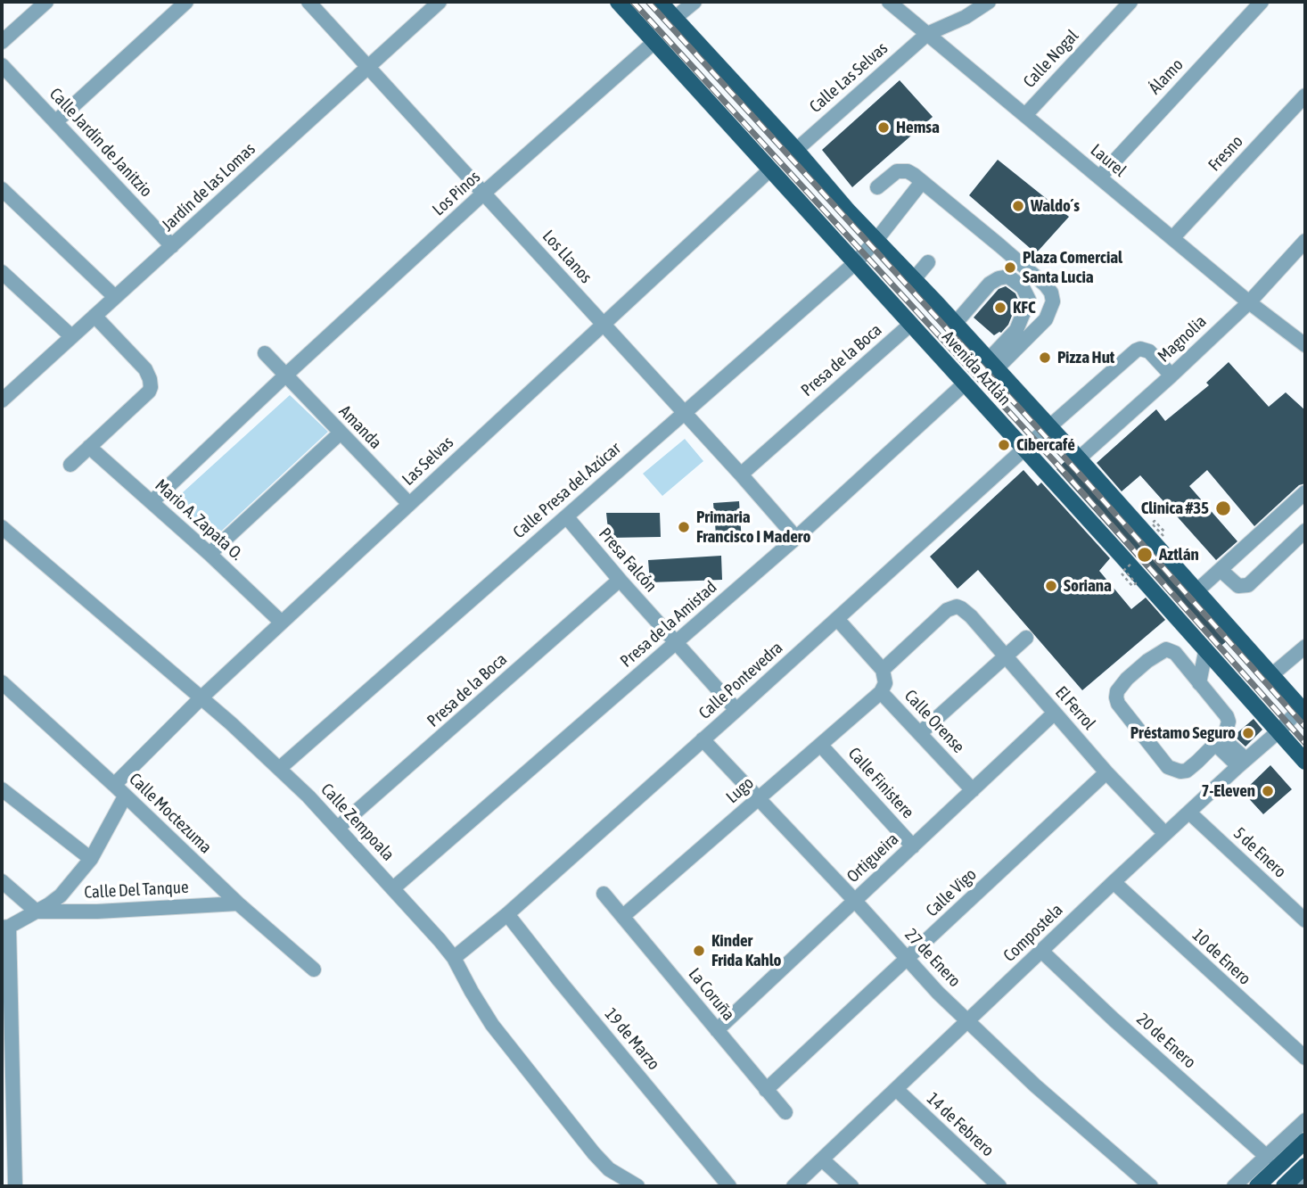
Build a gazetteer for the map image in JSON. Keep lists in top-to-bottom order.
{
  "streets": {
    "main road": ["Avenida Aztlán"],
    "street": [
      "Calle Nogal",
      "Álamo",
      "Calle Las Selvas",
      "Calle Jardín de Janitzio",
      "Fresno",
      "Laurel",
      "Jardín de las Lomas",
      "Los Pinos",
      "Los Llanos",
      "Magnolia",
      "Presa de la Boca",
      "Amanda",
      "Las Selvas",
      "Calle Presa del Azúcar",
      "Mario A. Zapata O.",
      "Presa Falcón",
      "Presa de la Amistad",
      "Calle Pontevedra",
      "El Ferrol",
      "Calle Orense",
      "Calle Finistere",
      "Lugo",
      "Calle Moctezuma",
      "Calle Zempoala",
      "5 de Enero",
      "Ortigueira",
      "Calle Del Tanque",
      "Calle Vigo",
      "Compostela",
      "10 de Enero",
      "27 de Enero",
      "La Coruña",
      "19 de Marzo",
      "20 de Enero",
      "14 de Febrero"
    ]
  },
  "crossings": [
    ["Calle Nogal", "Laurel"],
    ["Álamo", "Laurel"],
    ["Calle Las Selvas", "Laurel"],
    ["Calle Las Selvas", "Avenida Aztlán"],
    ["Calle Jardín de Janitzio", "Jardín de las Lomas"],
    ["Fresno", "Laurel"],
    ["Laurel", "Magnolia"],
    ["Jardín de las Lomas", "Los Llanos"],
    ["Los Pinos", "Los Llanos"],
    ["Los Pinos", "Avenida Aztlán"],
    ["Los Pinos", "Amanda"],
    ["Los Pinos", "Mario A. Zapata O."],
    ["Los Llanos", "Presa de la Boca"],
    ["Los Llanos", "Las Selvas"],
    ["Los Llanos", "Calle Presa del Azúcar"],
    ["Los Llanos", "Presa de la Amistad"],
    ["Magnolia", "Avenida Aztlán"],
    ["Magnolia", "Calle Pontevedra"],
    ["Presa de la Boca", "Avenida Aztlán"],
    ["Presa de la Boca", "Presa Falcón"],
    ["Presa de la Boca", "Calle Zempoala"],
    ["Avenida Aztlán", "Las Selvas"],
    ["Avenida Aztlán", "Calle Presa del Azúcar"],
    ["Avenida Aztlán", "Presa de la Amistad"],
    ["Avenida Aztlán", "Calle Pontevedra"],
    ["Avenida Aztlán", "Compostela"],
    ["Amanda", "Las Selvas"],
    ["Las Selvas", "Mario A. Zapata O."],
    ["Las Selvas", "Calle Moctezuma"],
    ["Las Selvas", "Calle Zempoala"],
    ["Calle Presa del Azúcar", "Presa Falcón"],
    ["Calle Presa del Azúcar", "Calle Zempoala"],
    ["Presa Falcón", "Presa de la Amistad"],
    ["Presa Falcón", "Calle Pontevedra"],
    ["Presa de la Amistad", "Calle Zempoala"],
    ["Calle Pontevedra", "Calle Zempoala"],
    ["Calle Pontevedra", "27 de Enero"],
    ["Calle Pontevedra", "19 de Marzo"],
    ["El Ferrol", "Calle Orense"],
    ["El Ferrol", "Ortigueira"],
    ["El Ferrol", "Calle Vigo"],
    ["El Ferrol", "Compostela"],
    ["Calle Orense", "Lugo"],
    ["Calle Orense", "Ortigueira"],
    ["Calle Finistere", "Lugo"],
    ["Calle Finistere", "Ortigueira"],
    ["Lugo", "27 de Enero"],
    ["Lugo", "La Coruña"],
    ["Calle Moctezuma", "Calle Del Tanque"],
    ["5 de Enero", "Compostela"],
    ["Ortigueira", "27 de Enero"],
    ["Ortigueira", "La Coruña"],
    ["Calle Vigo", "27 de Enero"],
    ["Calle Vigo", "La Coruña"],
    ["Compostela", "10 de Enero"],
    ["Compostela", "27 de Enero"],
    ["Compostela", "20 de Enero"],
    ["Compostela", "14 de Febrero"]
  ],
  "places": [
    "Hemsa",
    "Waldo´s",
    "Plaza Comercial Santa Lucia",
    "KFC",
    "Pizza Hut",
    "Cibercafé",
    "Clinica #35",
    "Primaria Francisco I Madero",
    "Aztlán",
    "Soriana",
    "Préstamo Seguro",
    "7-Eleven",
    "Kinder Frida Kahlo"
  ]
}
